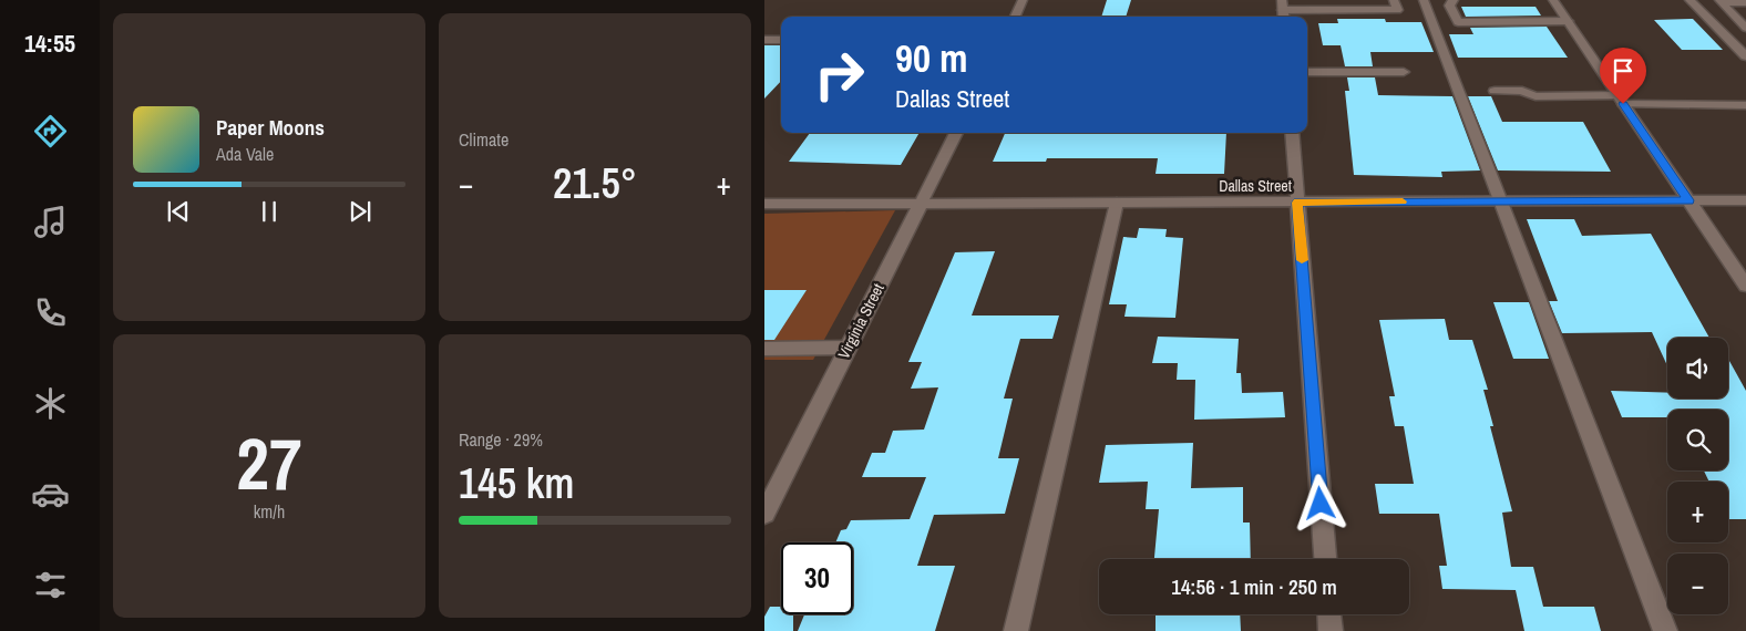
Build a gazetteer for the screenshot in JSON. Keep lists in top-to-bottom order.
{
  "streets": {
    "street": ["Dallas Street", "Virginia Street"]
  },
  "crossings": [
    ["Dallas Street", "Virginia Street"]
  ],
  "page": {
    "tabs": "14:55",
    "tile": [
      "Climate",
      ["27", "km/h"],
      ["Range · 29%", "145 km"]
    ],
    "turn": ["90 m", "Dallas Street"],
    "song": ["Paper Moons", "Ada Vale"],
    "heat": ["−", "21.5°", "+"],
    "map_buttons": ["+", "−"],
    "limit": "30",
    "trip": "14:56 · 1 min · 250 m"
  }
}
